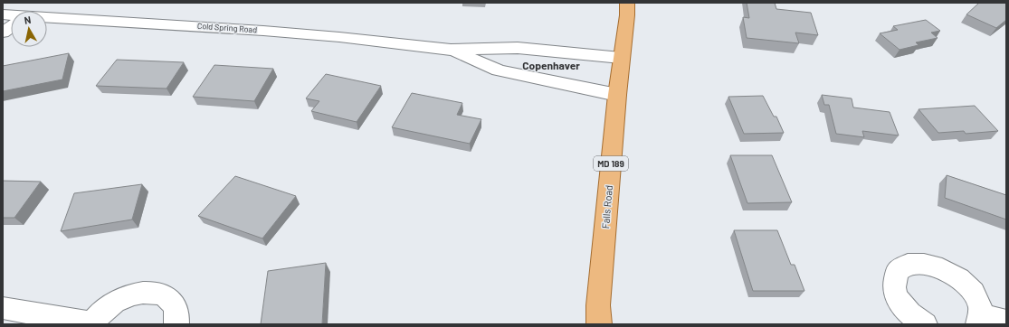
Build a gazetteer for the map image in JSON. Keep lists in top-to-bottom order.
{
  "streets": {
    "main road": ["MD 189", "Falls Road"],
    "street": ["Cold Spring Road"]
  },
  "crossings": [
    ["Cold Spring Road", "Falls Road"]
  ],
  "districts": ["Copenhaver"],
  "north": "top"
}
